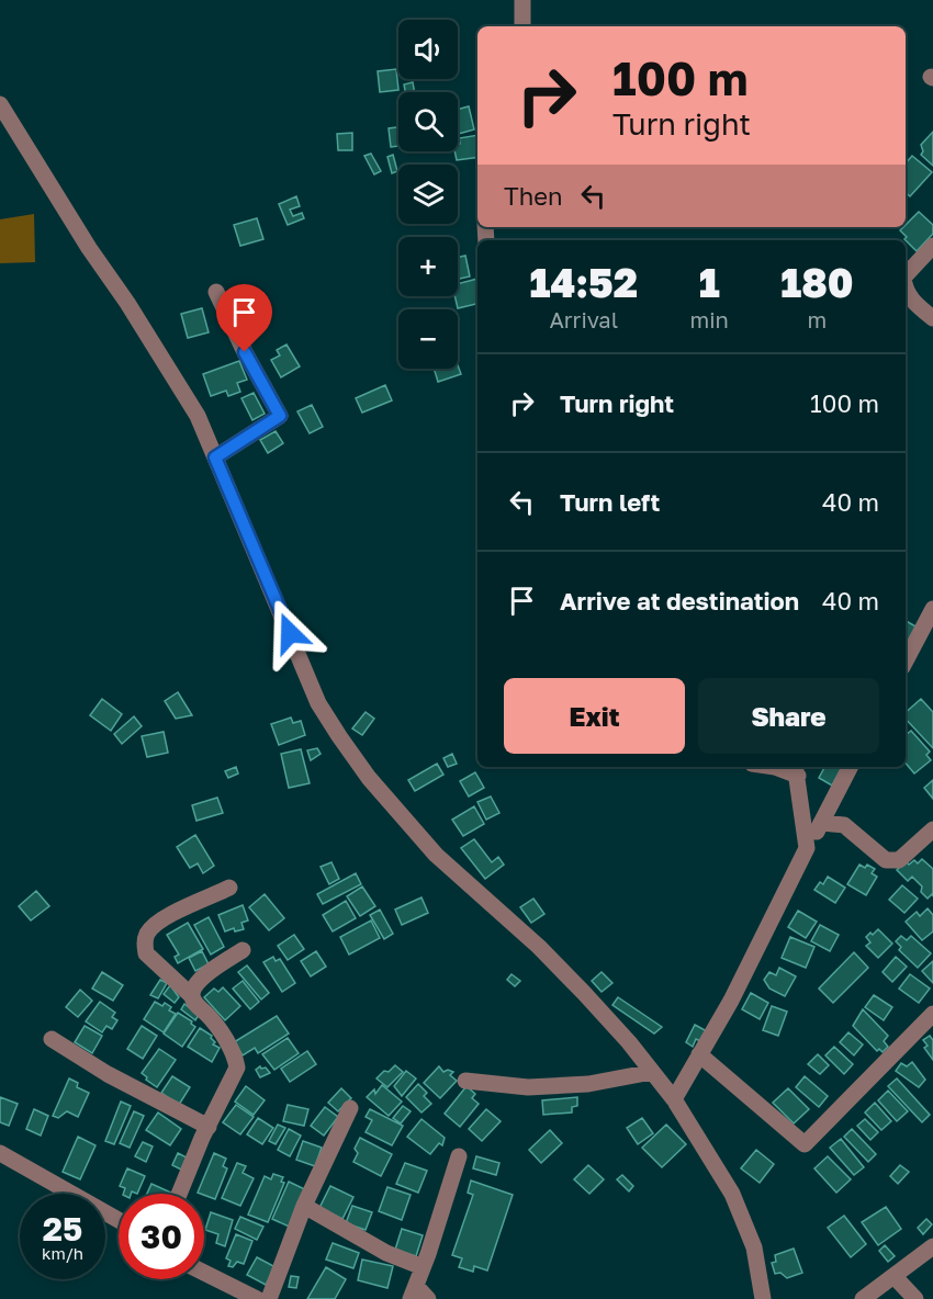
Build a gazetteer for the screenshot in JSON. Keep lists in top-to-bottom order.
{
  "page": {
    "map_buttons": ["+", "−"],
    "turn": ["100 m", "Turn right"],
    "then": "Then",
    "eta": [
      "14:52",
      "Arrival",
      "1",
      "min",
      "180",
      "m"
    ],
    "list": [
      {
        "name": "Turn right",
        "value": "100 m"
      },
      {
        "name": "Turn left",
        "value": "40 m"
      },
      {
        "name": "Arrive at destination",
        "value": "40 m"
      }
    ],
    "buttons": ["Exit", "Share"],
    "speed": "25 km/h",
    "limit": "30"
  }
}
